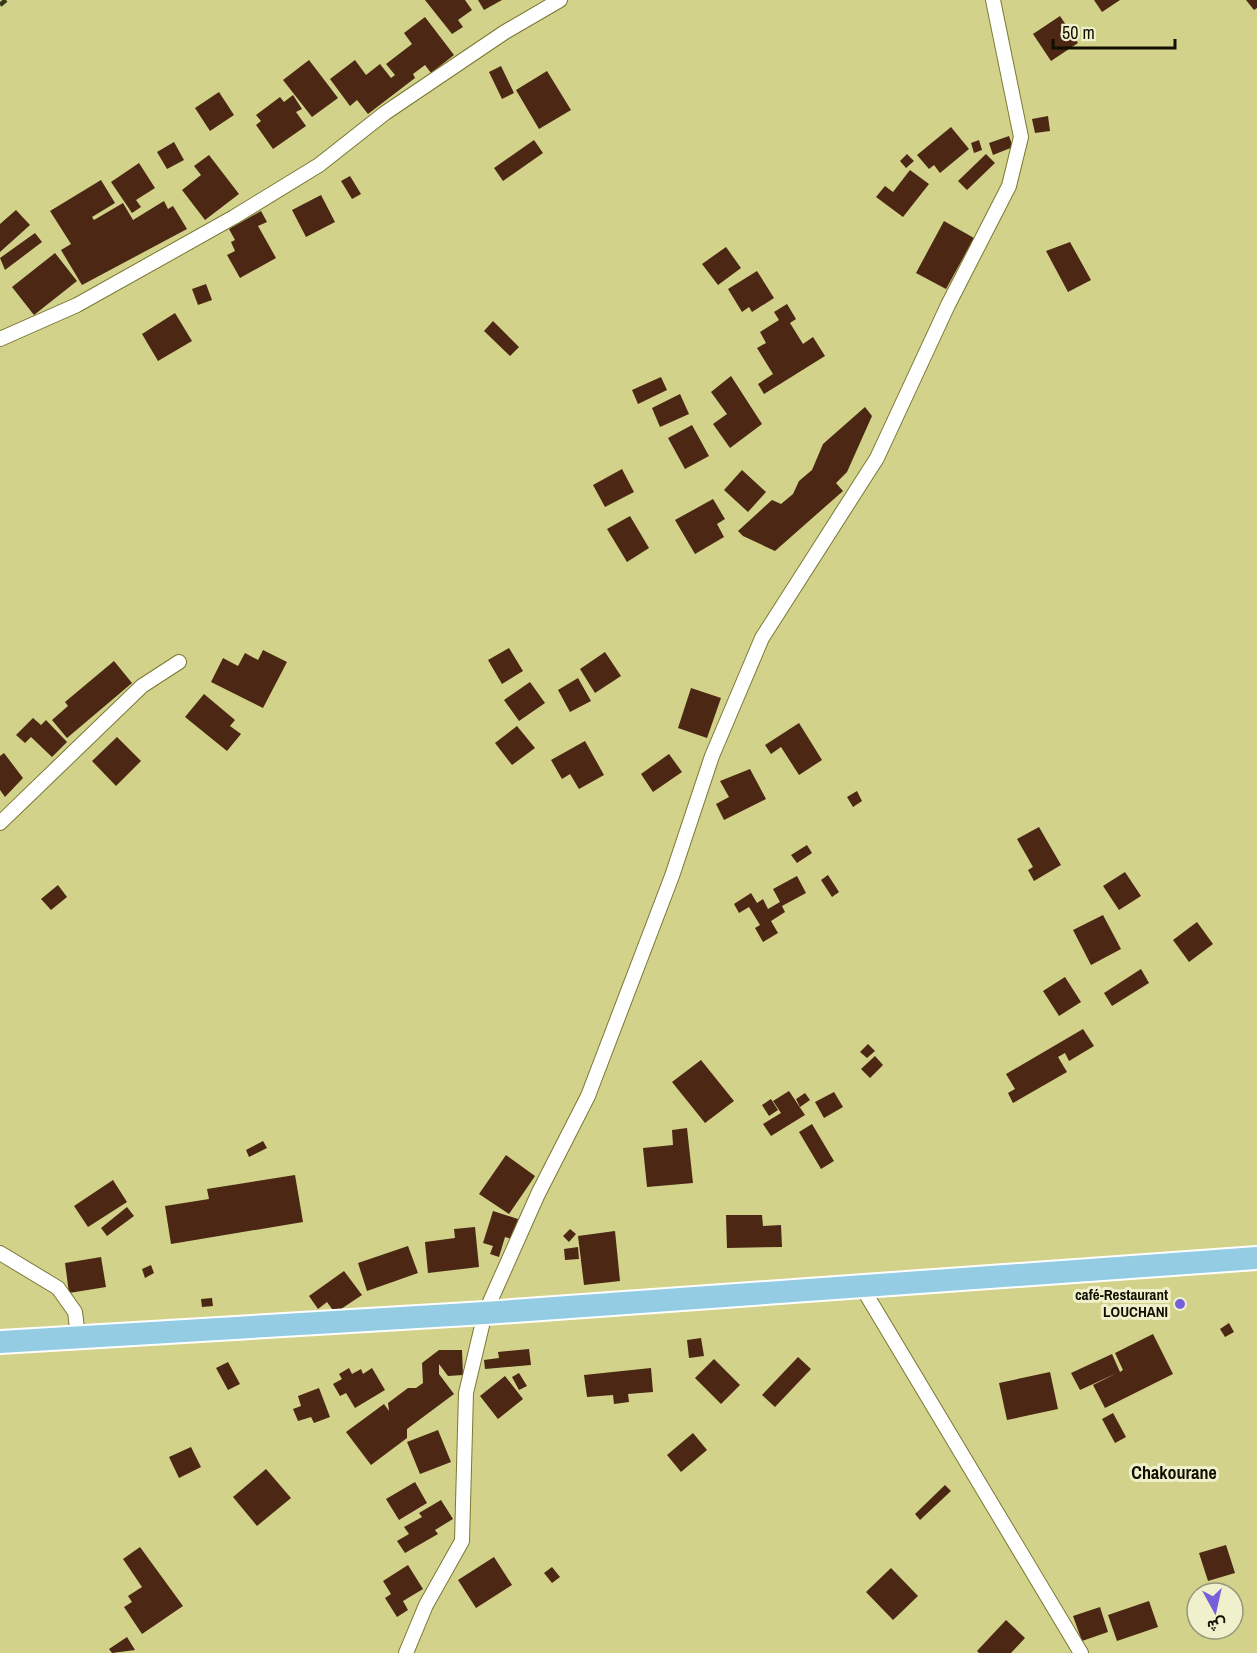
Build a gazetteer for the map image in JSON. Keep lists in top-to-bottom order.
{
  "districts": ["Chakourane"],
  "places": ["café-Restaurant LOUCHANI"],
  "scale_bar": "50 m",
  "north": "bottom"
}
